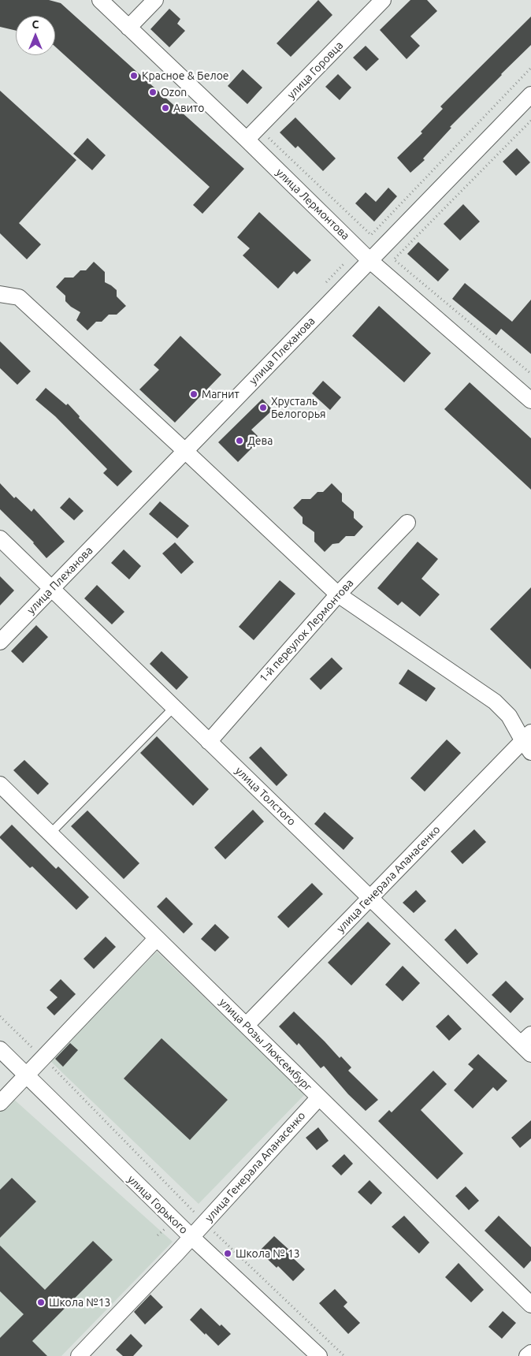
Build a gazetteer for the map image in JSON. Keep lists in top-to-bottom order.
{
  "streets": {
    "street": [
      "улица Горовца",
      "улица Лермонтова",
      "улица Плеханова",
      "1-й переулок Лермонтова",
      "улица Толстого",
      "улица Генерала Апанасенко",
      "улица Розы Люксембург",
      "улица Горького"
    ]
  },
  "crossings": [
    ["улица Горовца", "улица Лермонтова"],
    ["улица Лермонтова", "улица Плеханова"],
    ["улица Плеханова", "улица Толстого"],
    ["1-й переулок Лермонтова", "улица Толстого"],
    ["улица Толстого", "улица Генерала Апанасенко"],
    ["улица Генерала Апанасенко", "улица Розы Люксембург"],
    ["улица Генерала Апанасенко", "улица Горького"]
  ],
  "places": [
    "Красное & Белое",
    "Ozon",
    "Авито",
    "Магнит",
    "Хрусталь Белогорья",
    "Дева",
    "Школа № 13",
    "Школа №13"
  ],
  "north": "top"
}
